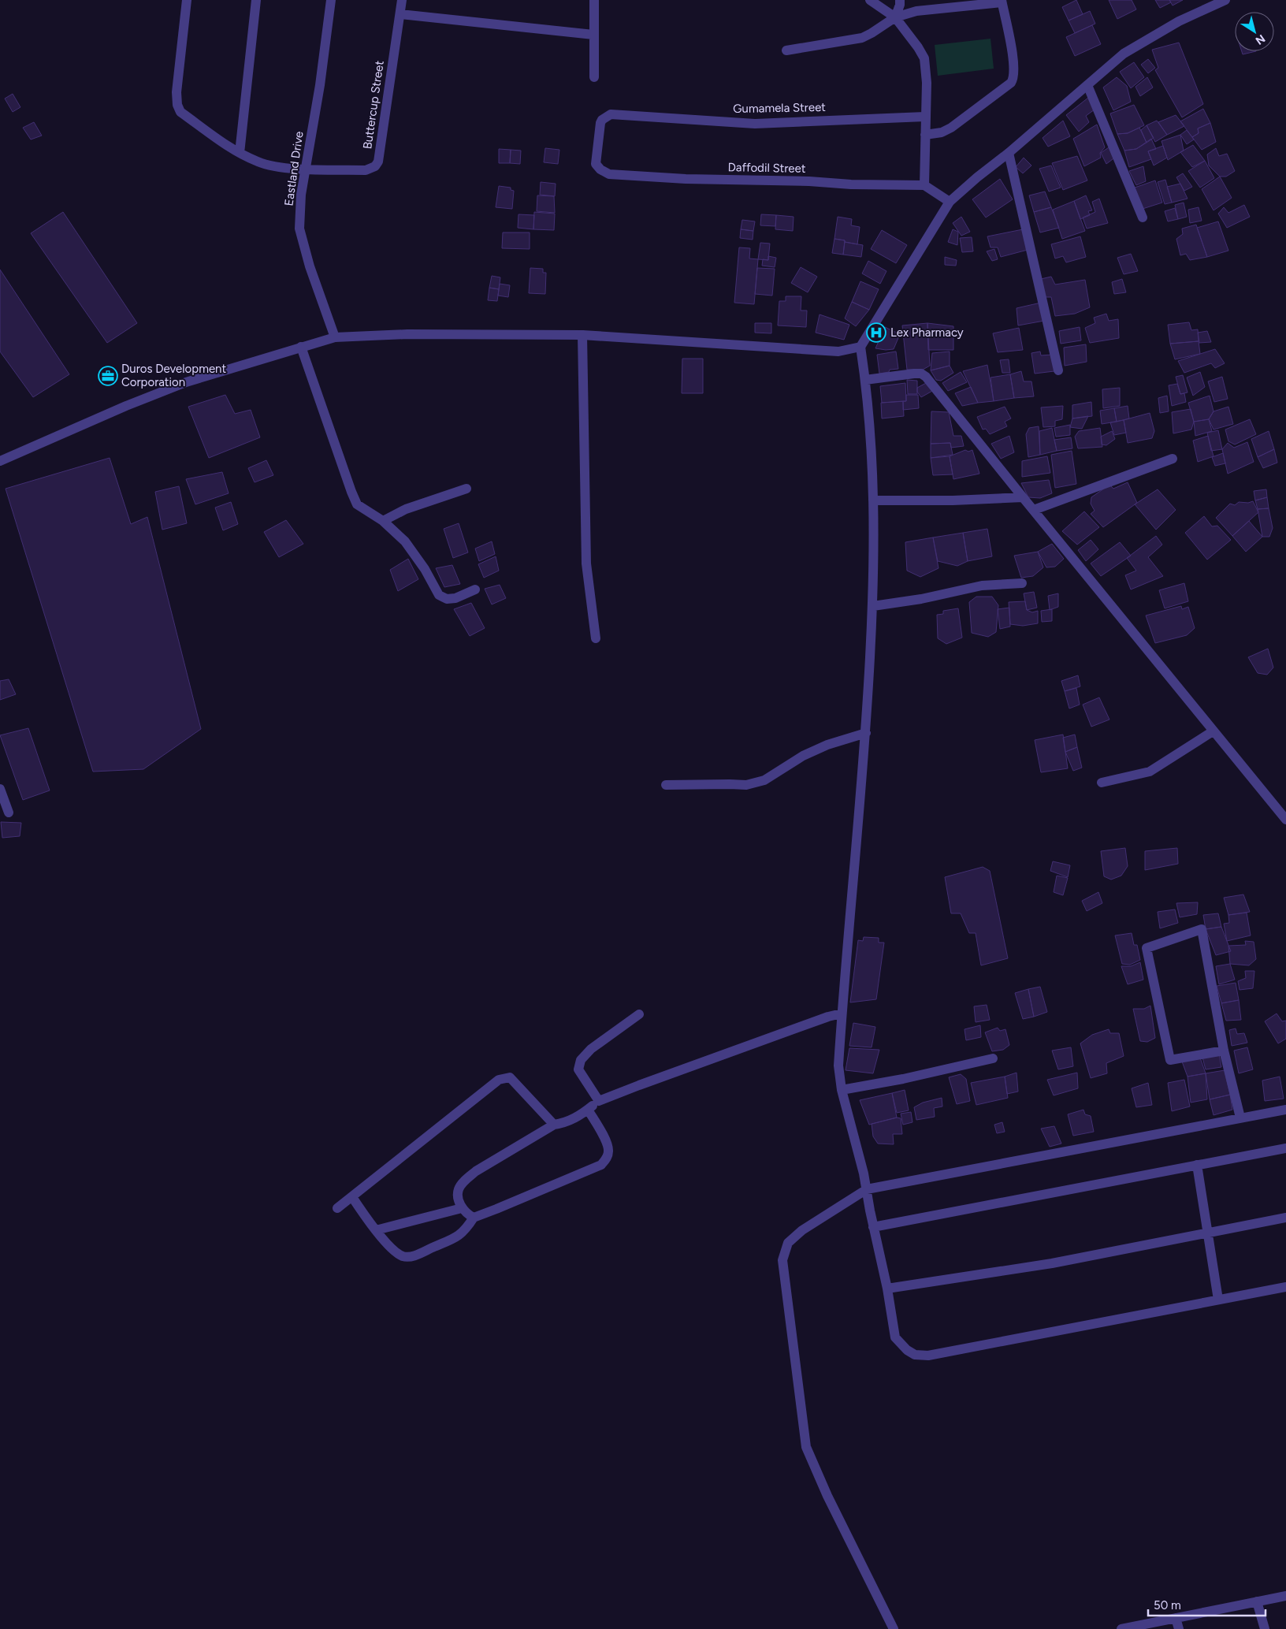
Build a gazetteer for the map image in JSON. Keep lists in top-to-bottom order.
{
  "streets": {
    "street": [
      "Buttercup Street",
      "Gumamela Street",
      "Daffodil Street",
      "Eastland Drive"
    ]
  },
  "crossings": [
    ["Buttercup Street", "Eastland Drive"],
    ["Gumamela Street", "Daffodil Street"]
  ],
  "places": {
    "hospital": ["Lex Pharmacy"],
    "office": ["Duros Development Corporation"]
  },
  "scale_bar": "50 m",
  "north": "bottom right"
}
